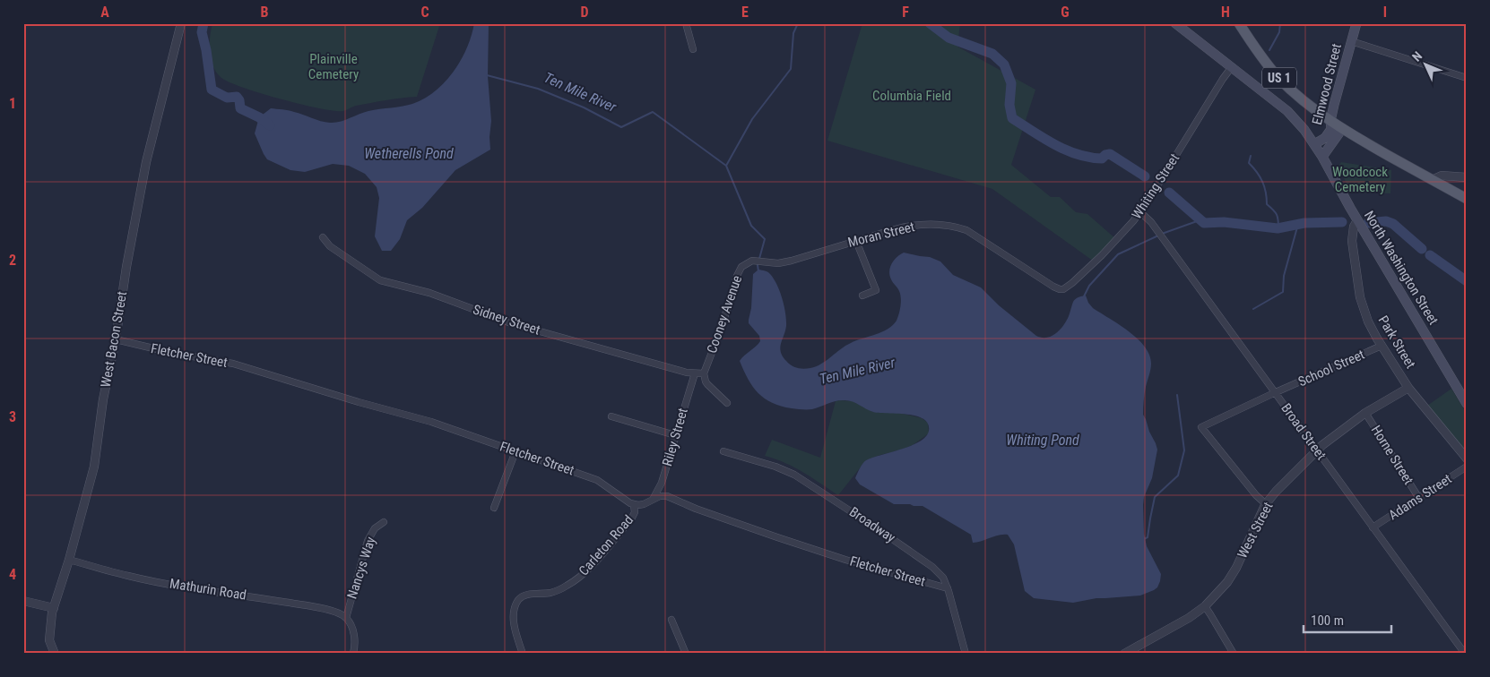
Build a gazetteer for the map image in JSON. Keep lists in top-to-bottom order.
{
  "streets": {
    "main road": ["US 1", "Elmwood Street", "North Washington Street"],
    "street": [
      "Whiting Street",
      "Moran Street",
      "Cooney Avenue",
      "Sidney Street",
      "West Bacon Street",
      "Park Street",
      "Fletcher Street",
      "School Street",
      "Broad Street",
      "Riley Street",
      "Horne Street",
      "Adams Street",
      "Broadway",
      "West Street",
      "Carleton Road",
      "Nancys Way",
      "Mathurin Road"
    ]
  },
  "crossings": [
    ["US 1", "Elmwood Street"],
    ["Elmwood Street", "North Washington Street"],
    ["Whiting Street", "Moran Street"],
    ["Whiting Street", "Broad Street"],
    ["Moran Street", "Cooney Avenue"],
    ["North Washington Street", "Park Street"],
    ["Cooney Avenue", "Sidney Street"],
    ["Sidney Street", "Riley Street"],
    ["West Bacon Street", "Fletcher Street"],
    ["West Bacon Street", "Mathurin Road"],
    ["Park Street", "School Street"],
    ["Park Street", "West Street"],
    ["Fletcher Street", "Riley Street"],
    ["Fletcher Street", "Broadway"],
    ["Fletcher Street", "Carleton Road"],
    ["School Street", "Broad Street"],
    ["School Street", "West Street"],
    ["Broad Street", "Adams Street"],
    ["Broad Street", "West Street"],
    ["Horne Street", "Adams Street"],
    ["Horne Street", "West Street"],
    ["Nancys Way", "Mathurin Road"]
  ],
  "water": ["Ten Mile River", "Wetherells Pond", "Whiting Pond"],
  "parks": ["Plainville Cemetery", "Columbia Field", "Woodcock Cemetery"],
  "scale_bar": "100 m",
  "north": "top left",
  "grid": {
    "columns": [
      "A",
      "B",
      "C",
      "D",
      "E",
      "F",
      "G",
      "H",
      "I"
    ],
    "rows": [
      "1",
      "2",
      "3",
      "4"
    ]
  }
}
